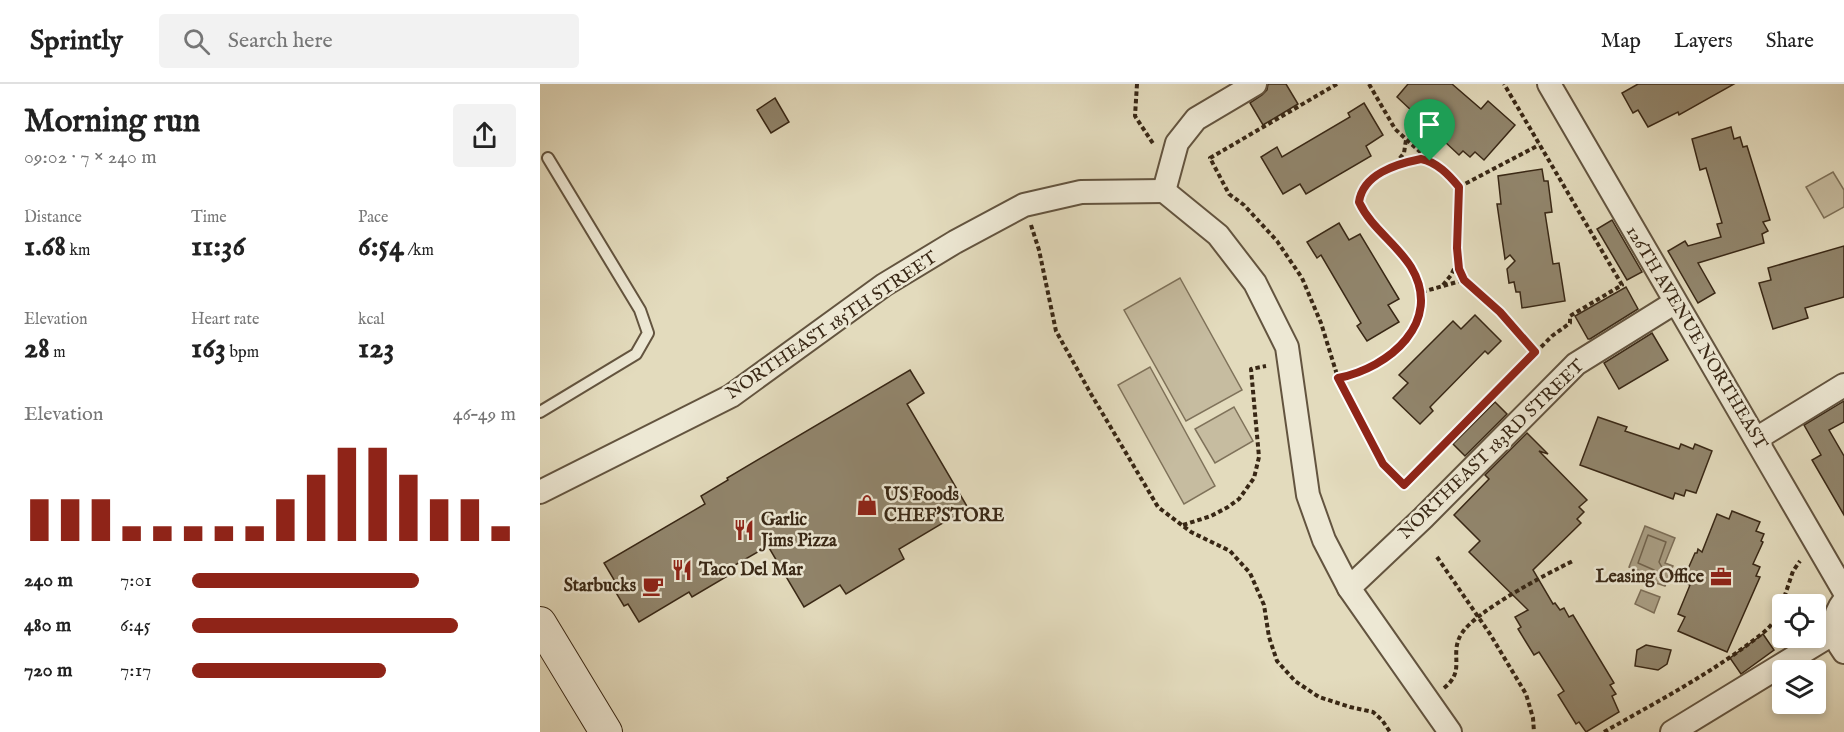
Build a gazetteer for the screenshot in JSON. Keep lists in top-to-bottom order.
{
  "streets": {
    "street": ["NORTHEAST 185TH STREET", "126TH AVENUE NORTHEAST", "NORTHEAST 183RD STREET"]
  },
  "crossings": [
    ["126TH AVENUE NORTHEAST", "NORTHEAST 183RD STREET"]
  ],
  "places": {
    "shop": ["US Foods CHEF'STORE"],
    "restaurant": ["Garlic Jims Pizza", "Taco Del Mar"],
    "office": ["Leasing Office"],
    "cafe": ["Starbucks"]
  },
  "page": {
    "header": "Sprintly",
    "search": "Search here",
    "nav": ["Map", "Layers", "Share"],
    "heading": ["Morning run", "09:02 · 7 × 240 m"],
    "stats": [
      ["Distance", "1.68 km"],
      ["Time", "11:36"],
      ["Pace", "6:54 /km"],
      ["Elevation", "28 m"],
      ["Heart rate", "163 bpm"],
      ["kcal", "123"]
    ],
    "chart": ["Elevation", "46–49 m"],
    "list": [
      {
        "name": "240 m",
        "note": "7:01"
      },
      {
        "name": "480 m",
        "note": "6:45"
      },
      {
        "name": "720 m",
        "note": "7:17"
      }
    ]
  }
}
